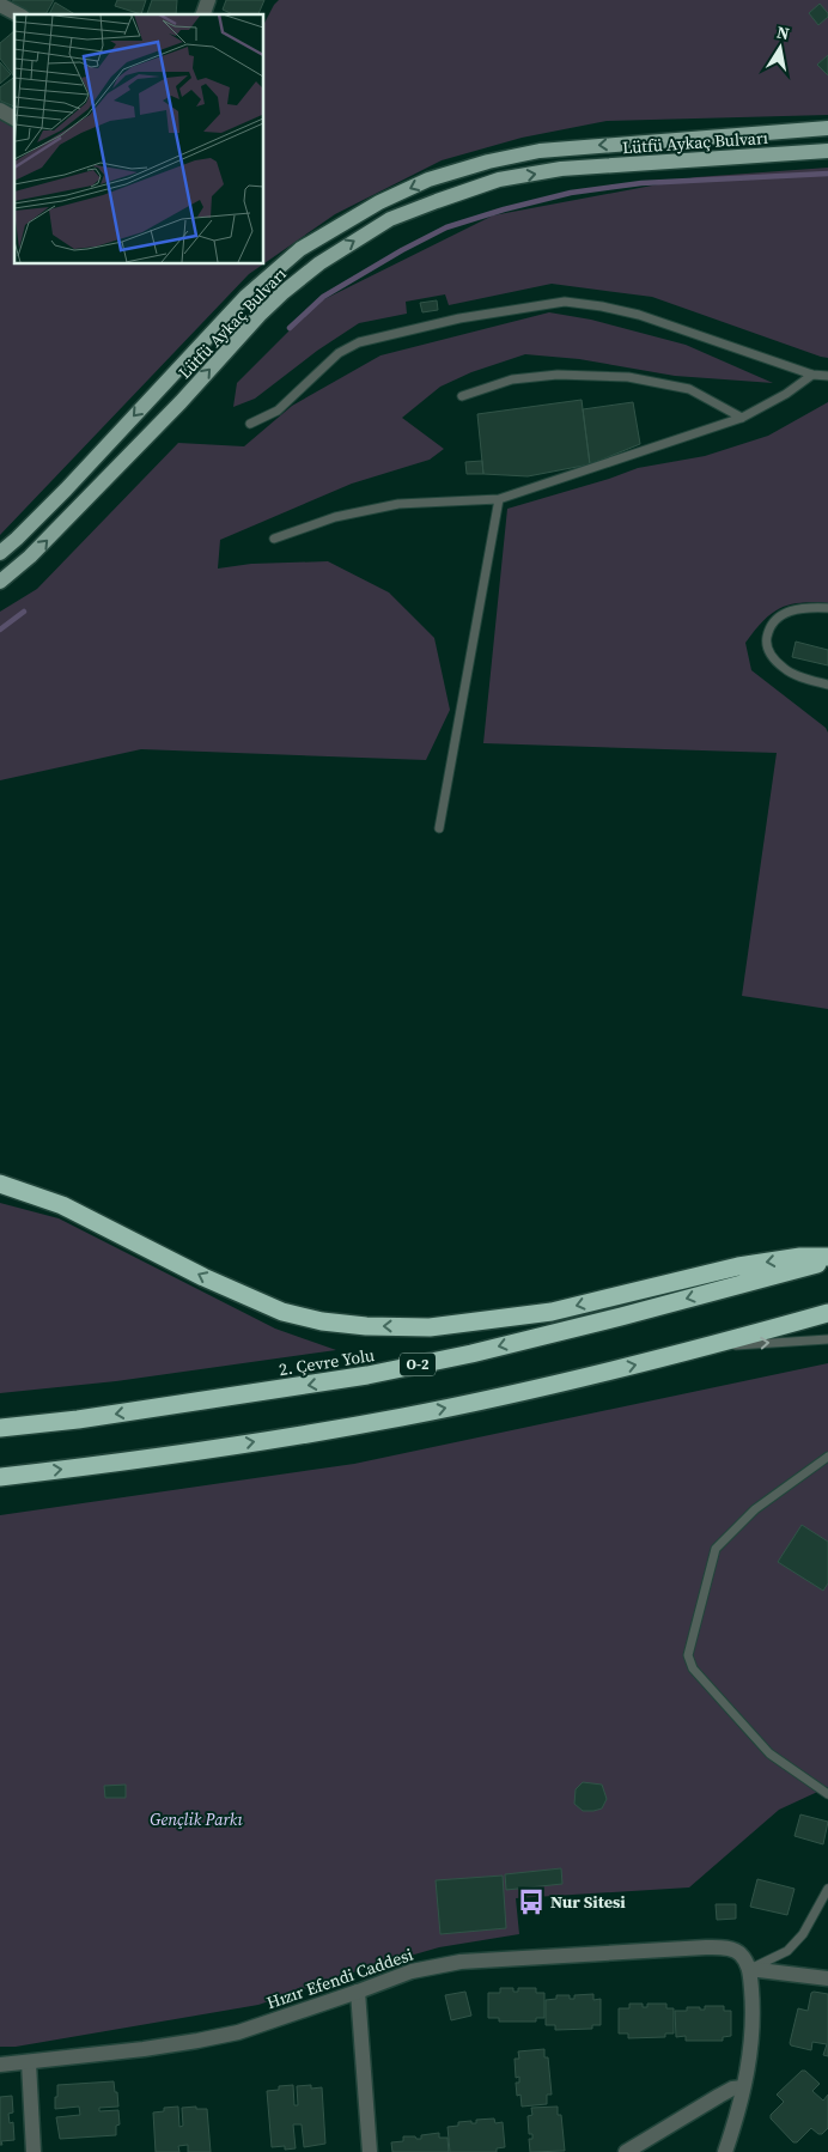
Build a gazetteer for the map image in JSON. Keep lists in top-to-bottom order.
{
  "streets": {
    "highway": ["2. Çevre Yolu", "O-2"],
    "main road": ["Lütfü Aykaç Bulvarı"],
    "street": ["Hızır Efendi Caddesi"]
  },
  "parks": ["Gençlik Parkı"],
  "places": {
    "bus stop": ["Nur Sitesi"]
  },
  "north": "top"
}
